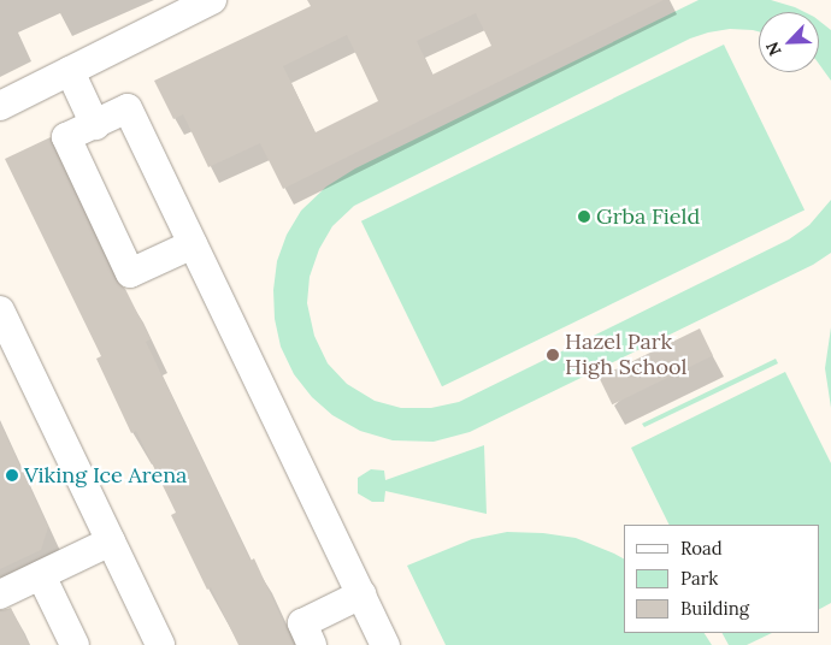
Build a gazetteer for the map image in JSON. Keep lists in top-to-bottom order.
{
  "places": ["Grba Field", "Hazel Park High School", "Viking Ice Arena"],
  "legend": ["Road", "Park", "Building"],
  "north": "bottom left"
}
